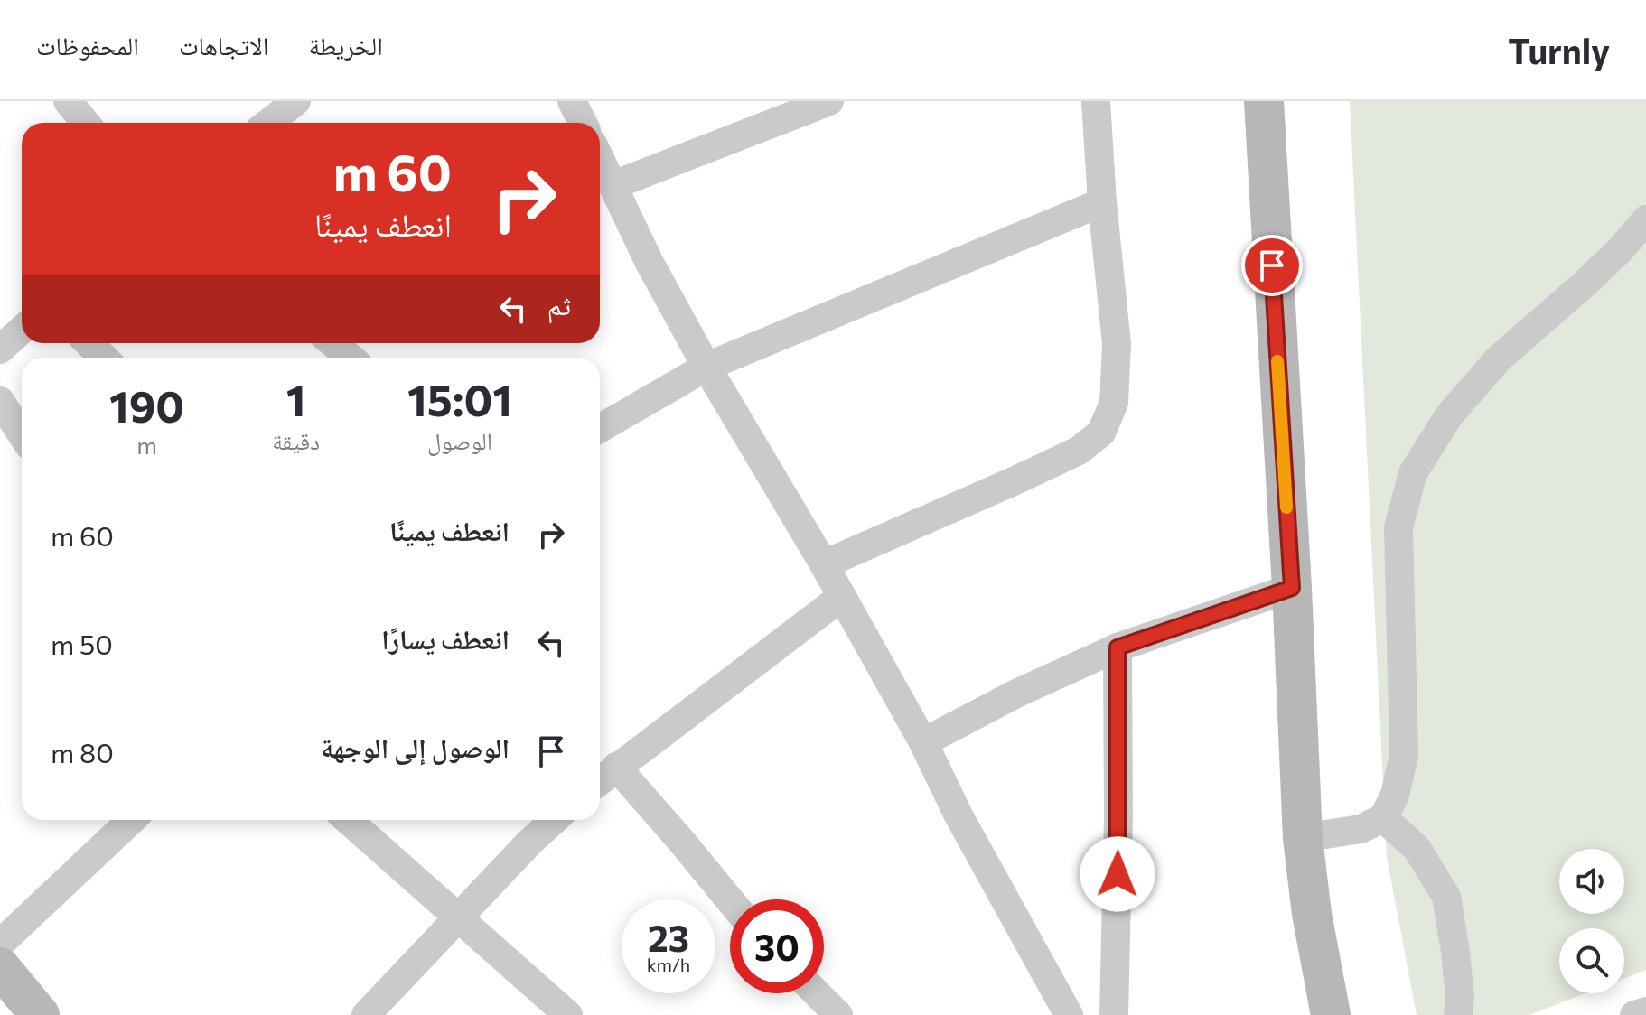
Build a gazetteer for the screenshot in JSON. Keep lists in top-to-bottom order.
{
  "page": {
    "header": "Turnly",
    "nav": ["الخريطة", "الاتجاهات", "المحفوظات"],
    "turn": ["60 m", "انعطف يمينًا"],
    "then": "ثم",
    "eta": [
      "15:01",
      "الوصول",
      "1",
      "دقيقة",
      "190",
      "m"
    ],
    "list": [
      {
        "name": "انعطف يمينًا",
        "value": "60 m"
      },
      {
        "name": "انعطف يسارًا",
        "value": "50 m"
      },
      {
        "name": "الوصول إلى الوجهة",
        "value": "80 m"
      }
    ],
    "speed": "23 km/h",
    "limit": "30"
  }
}
